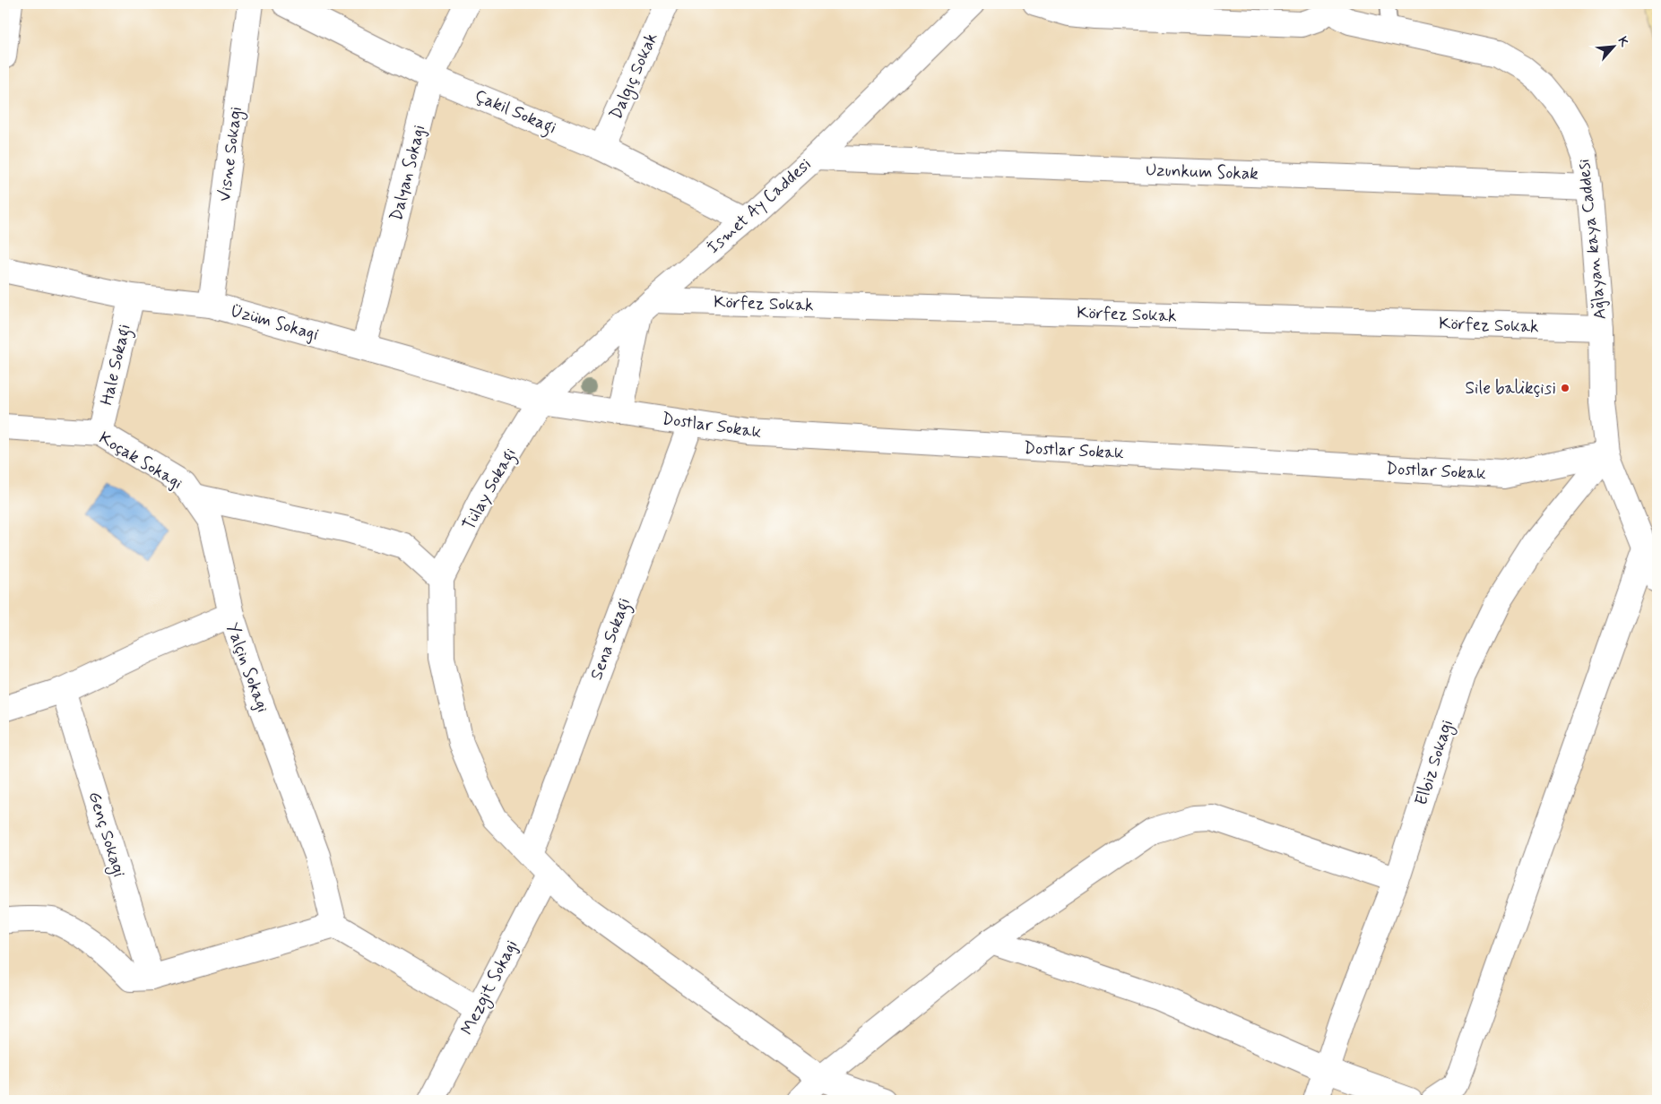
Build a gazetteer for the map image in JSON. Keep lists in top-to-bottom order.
{
  "streets": {
    "street": [
      "Dalgıç Sokak",
      "Çakil Sokagi",
      "Visne Sokagi",
      "Uzunkum Sokak",
      "Dalyan Sokagi",
      "İsmet Ay Caddesi",
      "Ağlayan kaya Caddesi",
      "Körfez Sokak",
      "Üzüm Sokagi",
      "Hale Sokagi",
      "Dostlar Sokak",
      "Koçak Sokagi",
      "Tülay Sokagi",
      "Sena Sokagi",
      "Yalçin Sokagi",
      "Elbiz Sokagi",
      "Genç Sokagi",
      "Mezgit Sokagi"
    ]
  },
  "crossings": [
    ["Dalgıç Sokak", "Çakil Sokagi"],
    ["Çakil Sokagi", "Dalyan Sokagi"],
    ["Çakil Sokagi", "İsmet Ay Caddesi"],
    ["Visne Sokagi", "Üzüm Sokagi"],
    ["Uzunkum Sokak", "İsmet Ay Caddesi"],
    ["Uzunkum Sokak", "Ağlayan kaya Caddesi"],
    ["Dalyan Sokagi", "Üzüm Sokagi"],
    ["İsmet Ay Caddesi", "Körfez Sokak"],
    ["İsmet Ay Caddesi", "Üzüm Sokagi"],
    ["İsmet Ay Caddesi", "Dostlar Sokak"],
    ["İsmet Ay Caddesi", "Tülay Sokagi"],
    ["Ağlayan kaya Caddesi", "Körfez Sokak"],
    ["Ağlayan kaya Caddesi", "Dostlar Sokak"],
    ["Ağlayan kaya Caddesi", "Elbiz Sokagi"],
    ["Üzüm Sokagi", "Hale Sokagi"],
    ["Üzüm Sokagi", "Dostlar Sokak"],
    ["Üzüm Sokagi", "Tülay Sokagi"],
    ["Hale Sokagi", "Koçak Sokagi"],
    ["Dostlar Sokak", "Tülay Sokagi"],
    ["Dostlar Sokak", "Sena Sokagi"],
    ["Dostlar Sokak", "Elbiz Sokagi"],
    ["Koçak Sokagi", "Yalçin Sokagi"],
    ["Yalçin Sokagi", "Genç Sokagi"]
  ],
  "places": ["Sile balikçisi"],
  "north": "top right"
}
